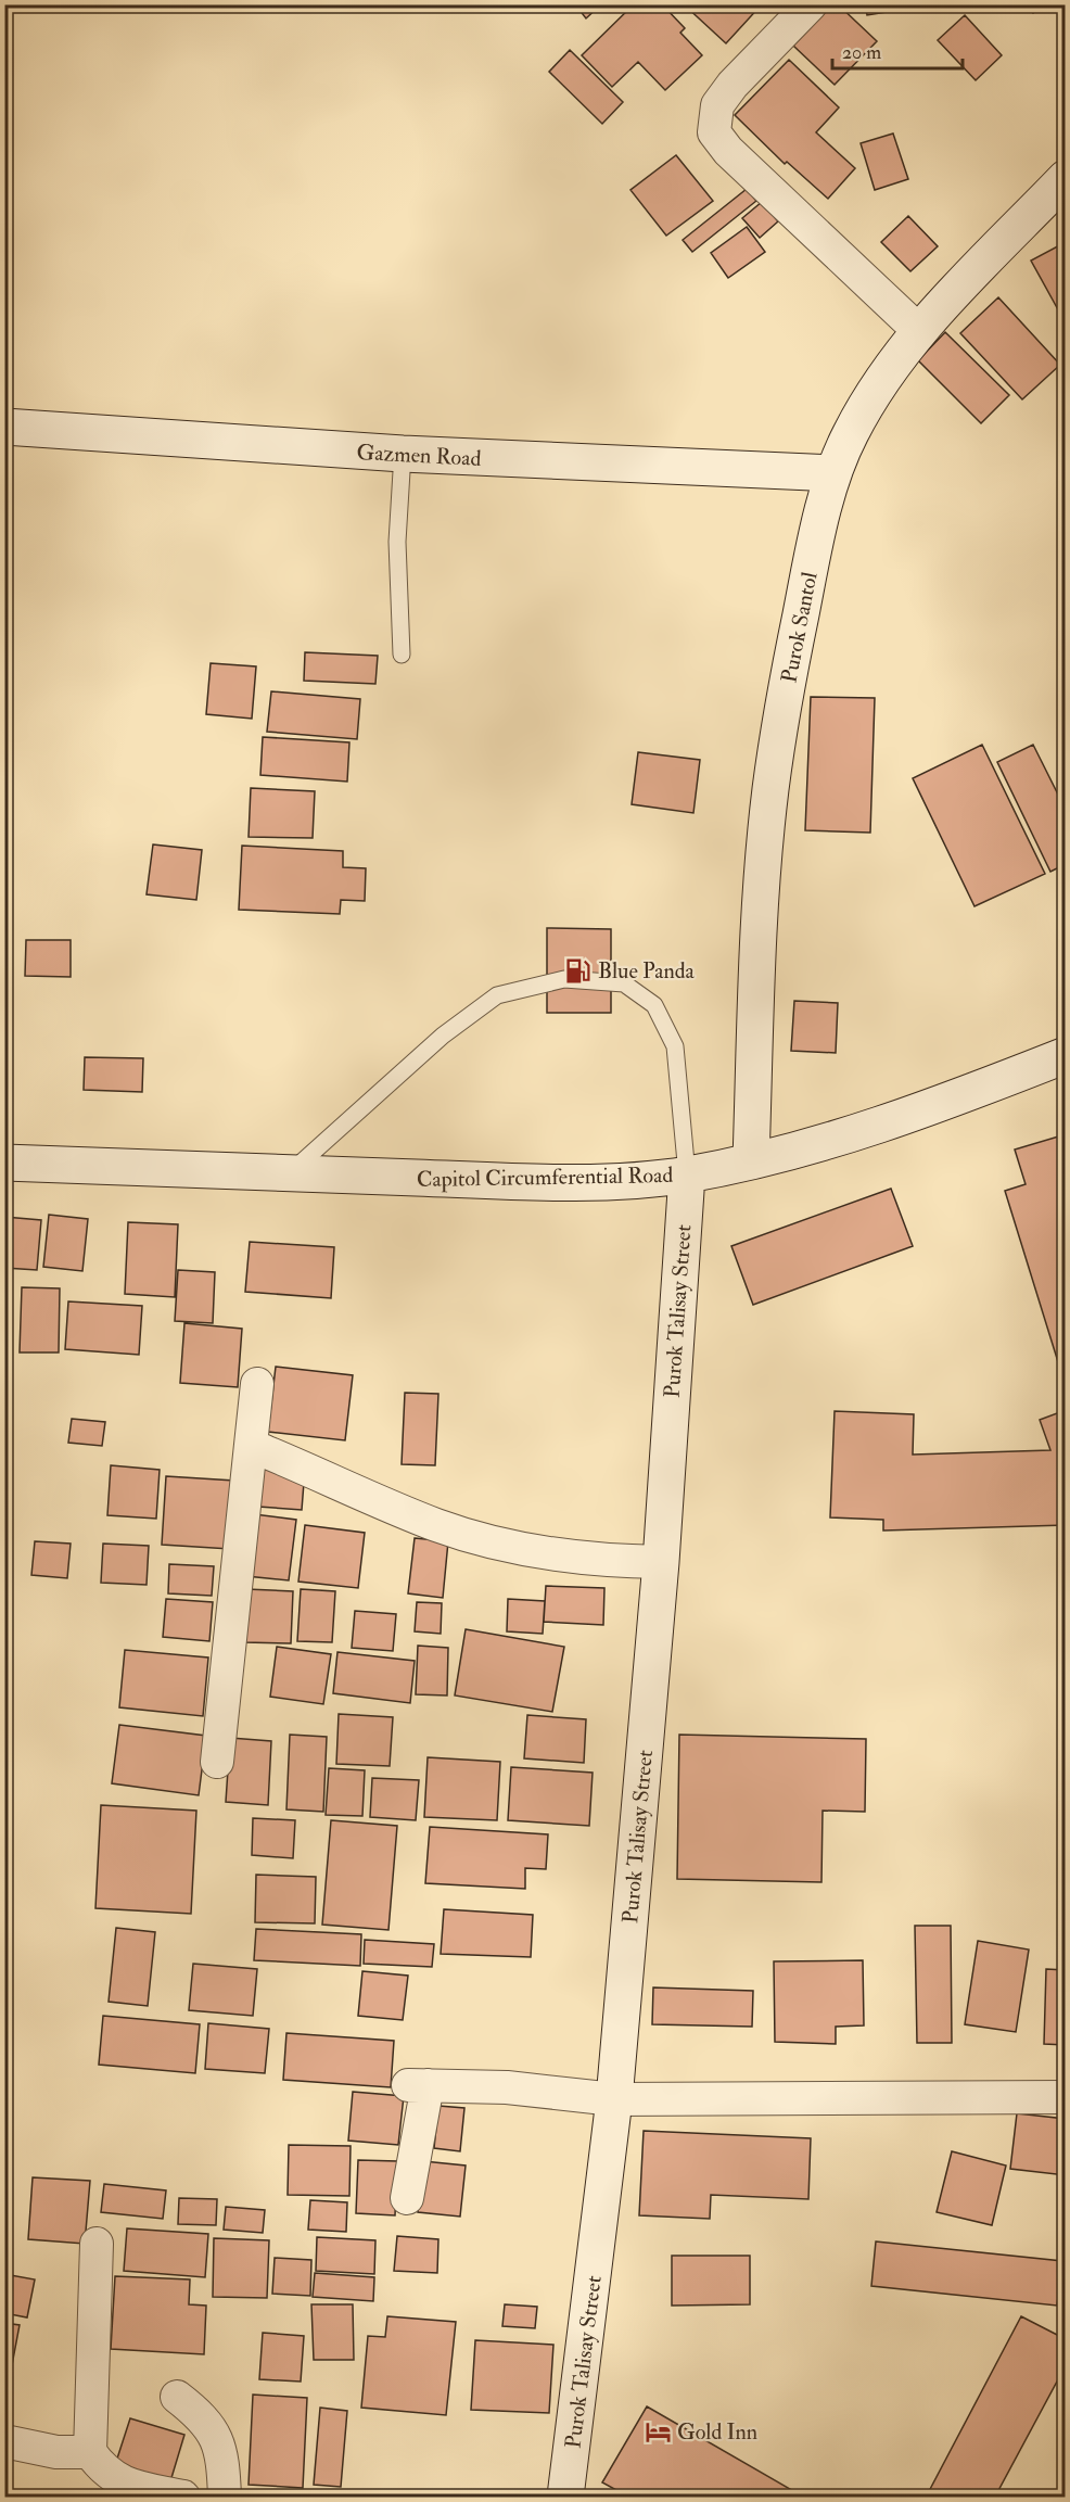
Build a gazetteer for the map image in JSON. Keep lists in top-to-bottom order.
{
  "streets": {
    "street": [
      "Gazmen Road",
      "Purok Santol",
      "Capitol Circumferential Road",
      "Purok Talisay Street"
    ]
  },
  "crossings": [
    ["Gazmen Road", "Purok Santol"],
    ["Purok Santol", "Capitol Circumferential Road"],
    ["Capitol Circumferential Road", "Purok Talisay Street"]
  ],
  "places": {
    "fuel station": ["Blue Panda"],
    "hotel": ["Gold Inn"]
  },
  "scale_bar": "20 m"
}
